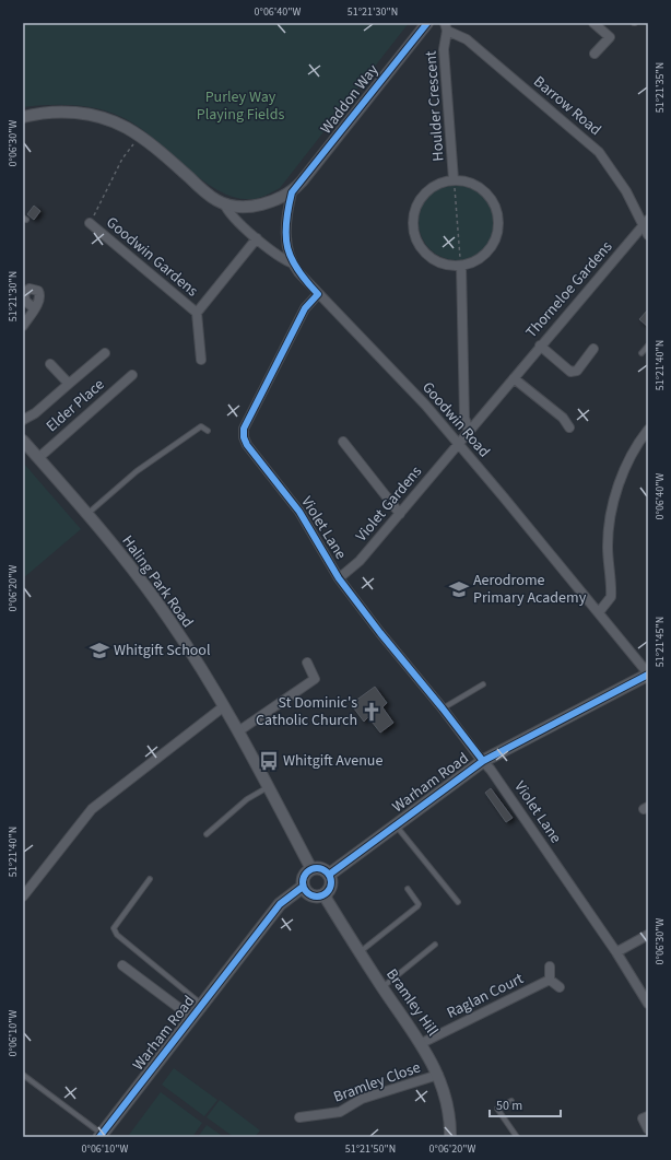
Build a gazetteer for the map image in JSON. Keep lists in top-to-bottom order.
{
  "streets": {
    "main road": ["Warham Road"],
    "street": [
      "Waddon Way",
      "Houlder Crescent",
      "Barrow Road",
      "Goodwin Gardens",
      "Thorneloe Gardens",
      "Elder Place",
      "Goodwin Road",
      "Violet Gardens",
      "Violet Lane",
      "Haling Park Road",
      "Raglan Court",
      "Bramley Hill",
      "Bramley Close"
    ]
  },
  "crossings": [
    ["Waddon Way", "Goodwin Road"],
    ["Houlder Crescent", "Barrow Road"],
    ["Barrow Road", "Thorneloe Gardens"],
    ["Goodwin Gardens", "Goodwin Road"],
    ["Thorneloe Gardens", "Goodwin Road"],
    ["Thorneloe Gardens", "Violet Gardens"],
    ["Elder Place", "Haling Park Road"],
    ["Goodwin Road", "Violet Gardens"],
    ["Goodwin Road", "Violet Lane"],
    ["Goodwin Road", "Warham Road"],
    ["Violet Gardens", "Violet Lane"],
    ["Violet Lane", "Warham Road"],
    ["Haling Park Road", "Warham Road"],
    ["Haling Park Road", "Bramley Hill"],
    ["Warham Road", "Bramley Hill"],
    ["Raglan Court", "Bramley Hill"],
    ["Bramley Hill", "Bramley Close"]
  ],
  "parks": ["Purley Way Playing Fields"],
  "places": {
    "school or university": ["Aerodrome Primary Academy", "Whitgift School"],
    "church": ["St Dominic's Catholic Church"],
    "bus stop": ["Whitgift Avenue"]
  },
  "scale_bar": "50 m",
  "coordinates": [
    "0°06'40\"W",
    "51°21'30\"N",
    "51°21'35\"N",
    "0°06'30\"W",
    "51°21'40\"N",
    "0°06'20\"W",
    "51°21'45\"N",
    "0°06'10\"W",
    "51°21'50\"N"
  ]
}
